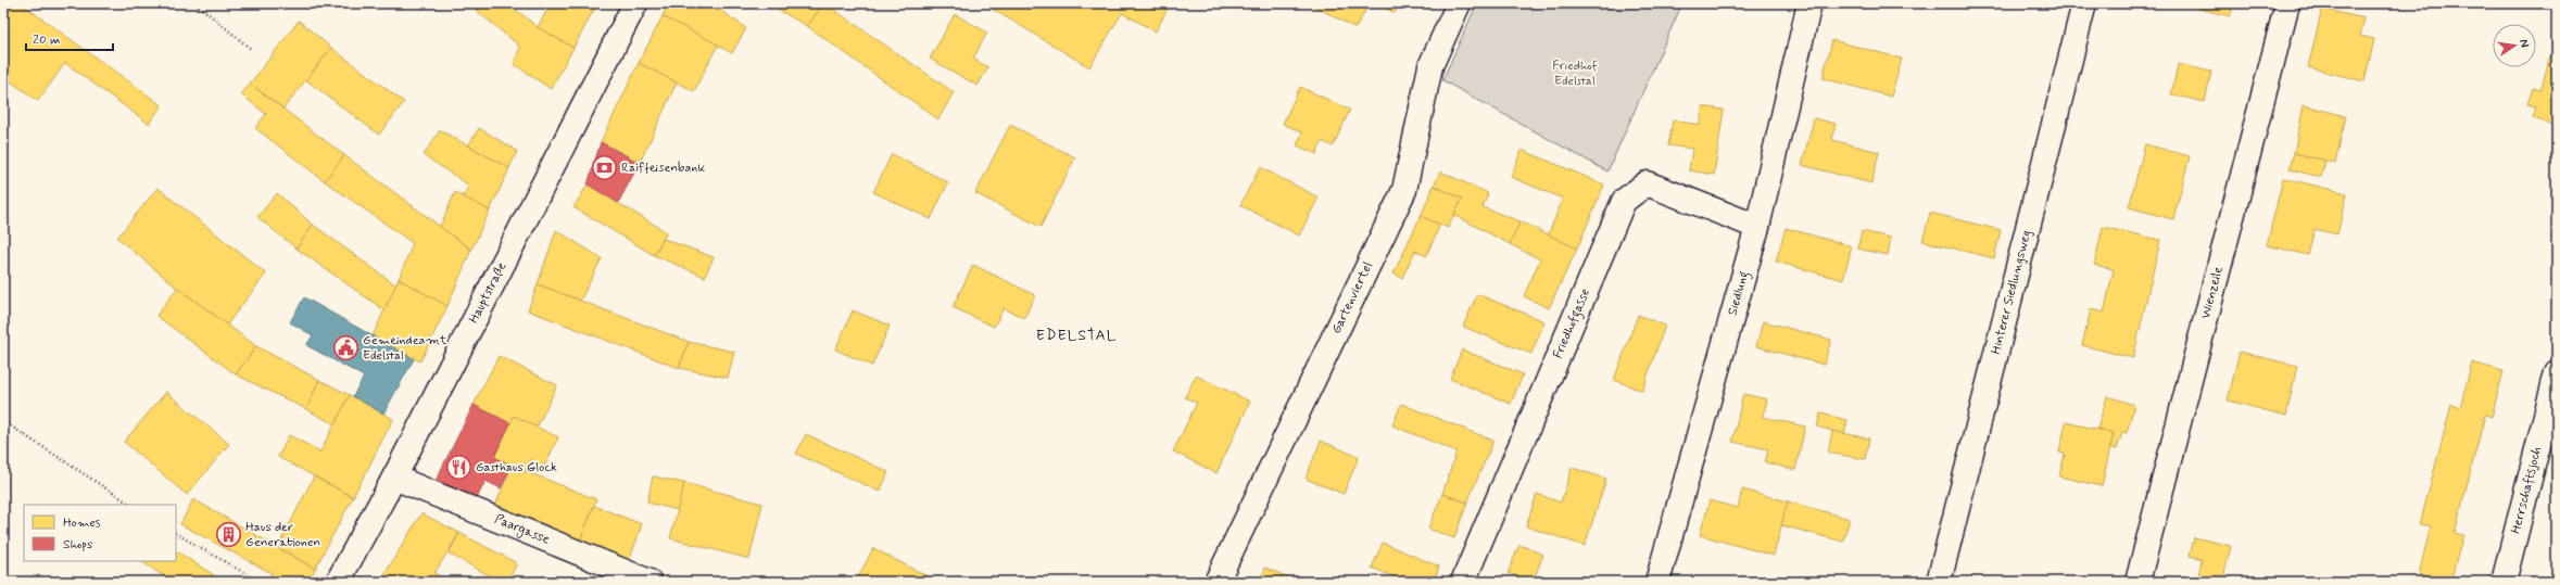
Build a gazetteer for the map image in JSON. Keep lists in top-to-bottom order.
{
  "streets": {
    "street": [
      "Hauptstraße",
      "Hinterer Siedlungsweg",
      "Wienzeile",
      "Siedlung",
      "Gartenviertel",
      "Friedhofgasse",
      "Herrschaftsjoch",
      "Paargasse"
    ]
  },
  "crossings": [
    ["Hauptstraße", "Paargasse"],
    ["Siedlung", "Friedhofgasse"]
  ],
  "districts": ["EDELSTAL"],
  "parks": ["Friedhof Edelstal"],
  "places": {
    "bank": ["Raiffeisenbank"],
    "public building": ["Gemeindeamt Edelstal"],
    "restaurant": ["Gasthaus Glock"],
    "building": ["Haus der Generationen"]
  },
  "legend": ["Homes", "Shops"],
  "scale_bar": "20 m",
  "north": "right"
}
